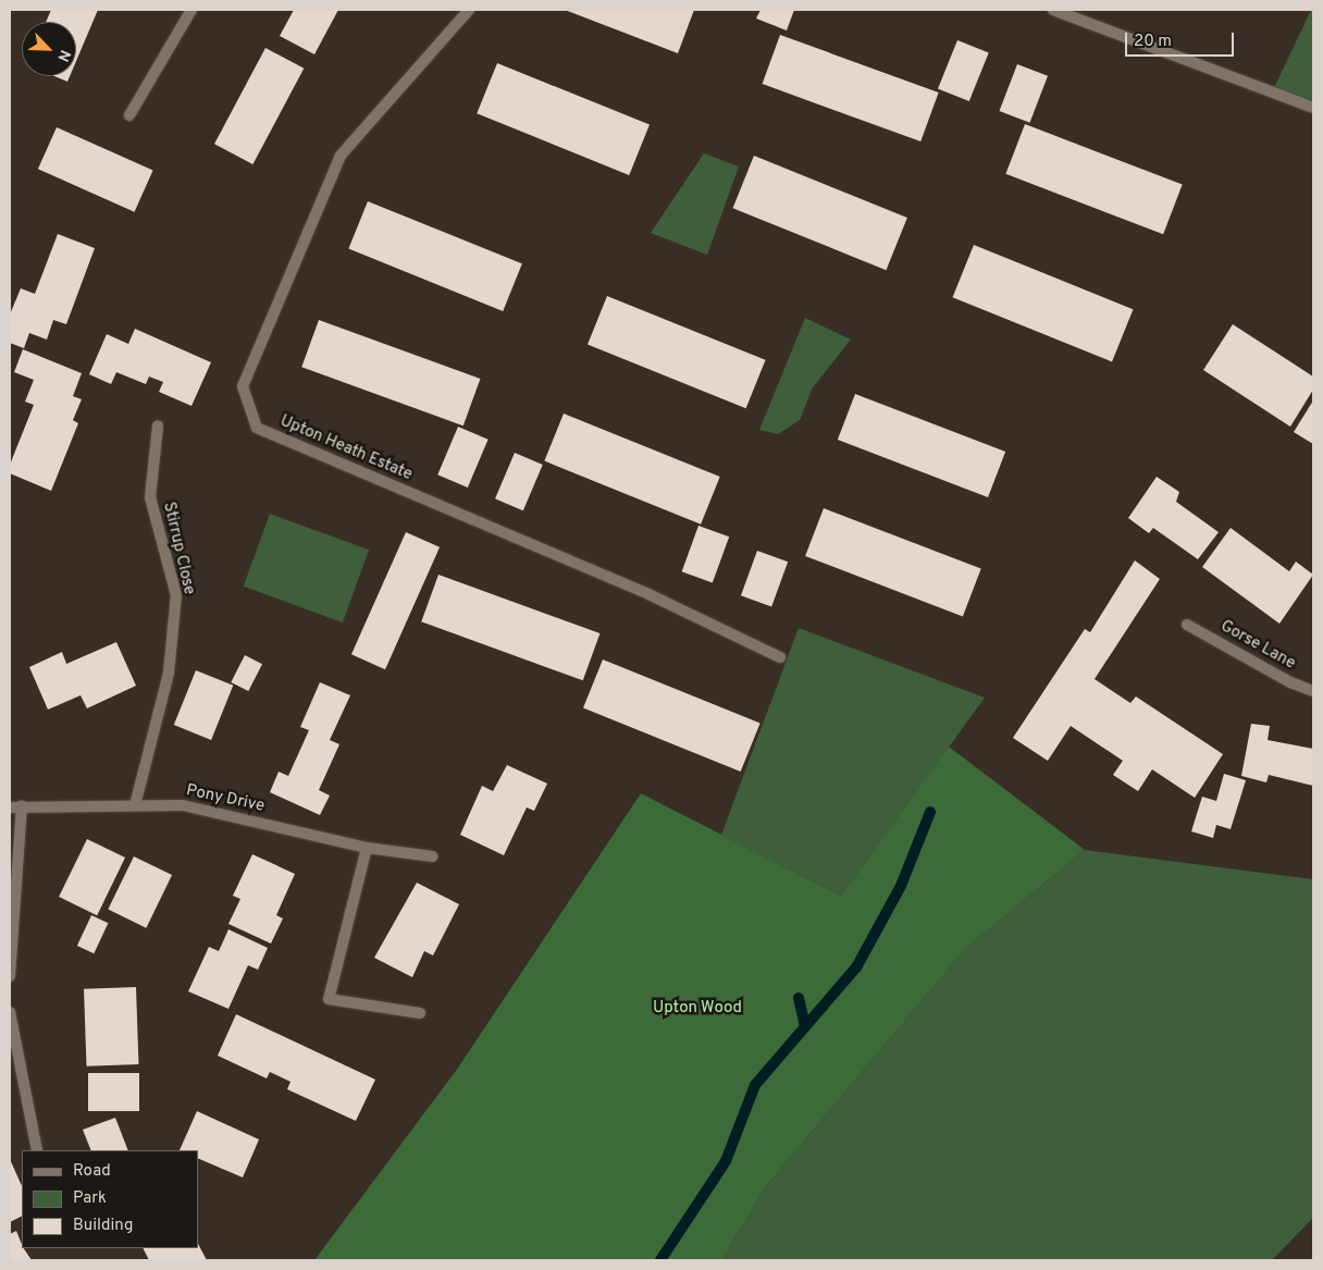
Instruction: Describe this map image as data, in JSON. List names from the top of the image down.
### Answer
{
  "streets": {
    "street": [
      "Upton Heath Estate",
      "Stirrup Close",
      "Gorse Lane",
      "Pony Drive"
    ]
  },
  "crossings": [
    ["Stirrup Close", "Pony Drive"]
  ],
  "parks": ["Upton Wood"],
  "legend": ["Road", "Park", "Building"],
  "scale_bar": "20 m",
  "north": "bottom right"
}
